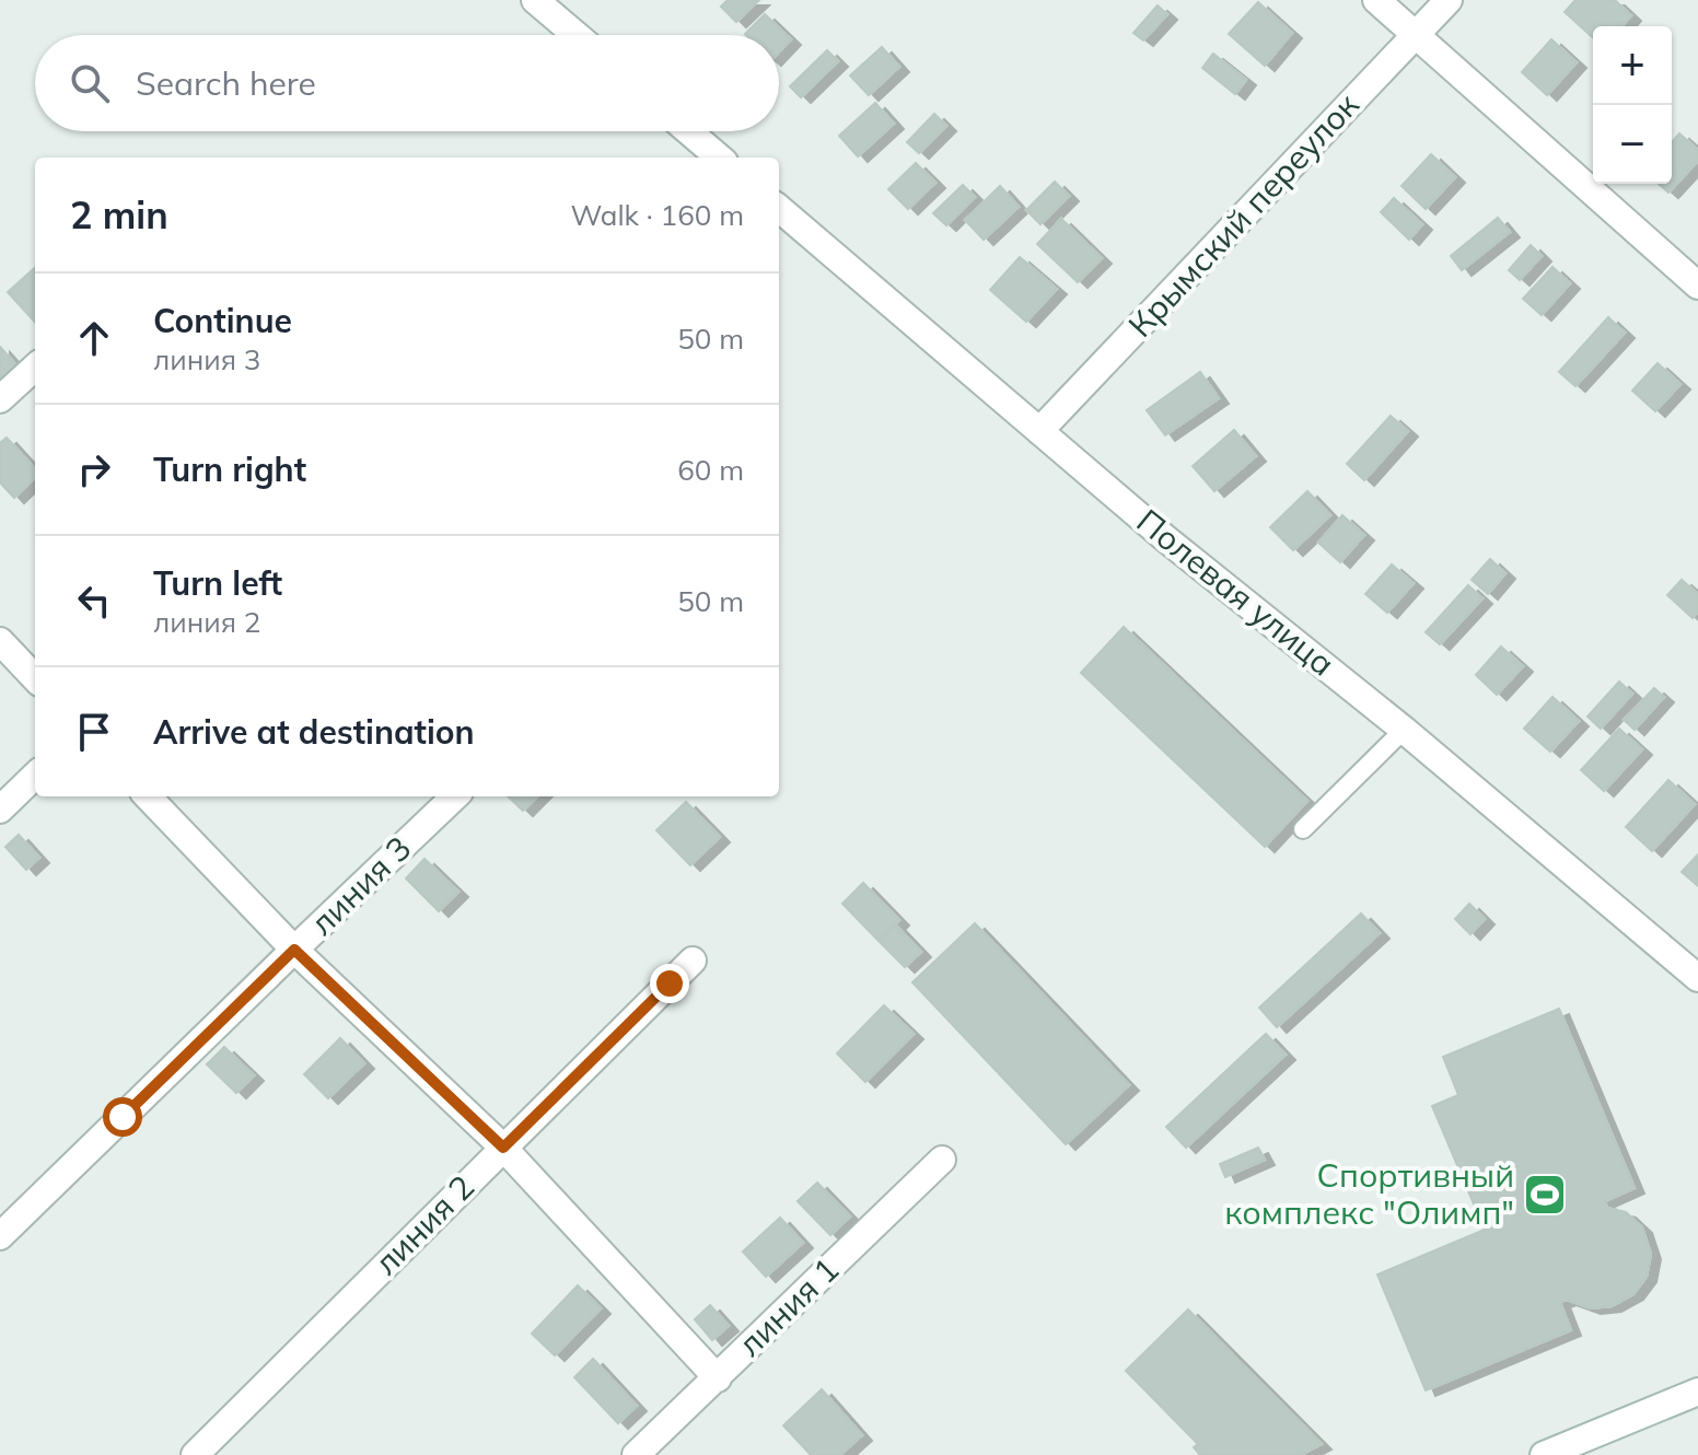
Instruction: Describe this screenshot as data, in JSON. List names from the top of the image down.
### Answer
{
  "streets": {
    "street": [
      "Крымский переулок",
      "Полевая улица",
      "линия 3",
      "линия 2",
      "линия 1"
    ]
  },
  "crossings": [
    ["Крымский переулок", "Полевая улица"]
  ],
  "places": {
    "sports": ["Спортивный комплекс \"Олимп\""]
  },
  "page": {
    "map_buttons": ["+", "−"],
    "search": "Search here",
    "heading": ["2 min", "Walk · 160 m"],
    "list": [
      ["Continue", "линия 3", "50 m"],
      ["Turn right", "60 m"],
      ["Turn left", "линия 2", "50 m"],
      "Arrive at destination"
    ]
  }
}
